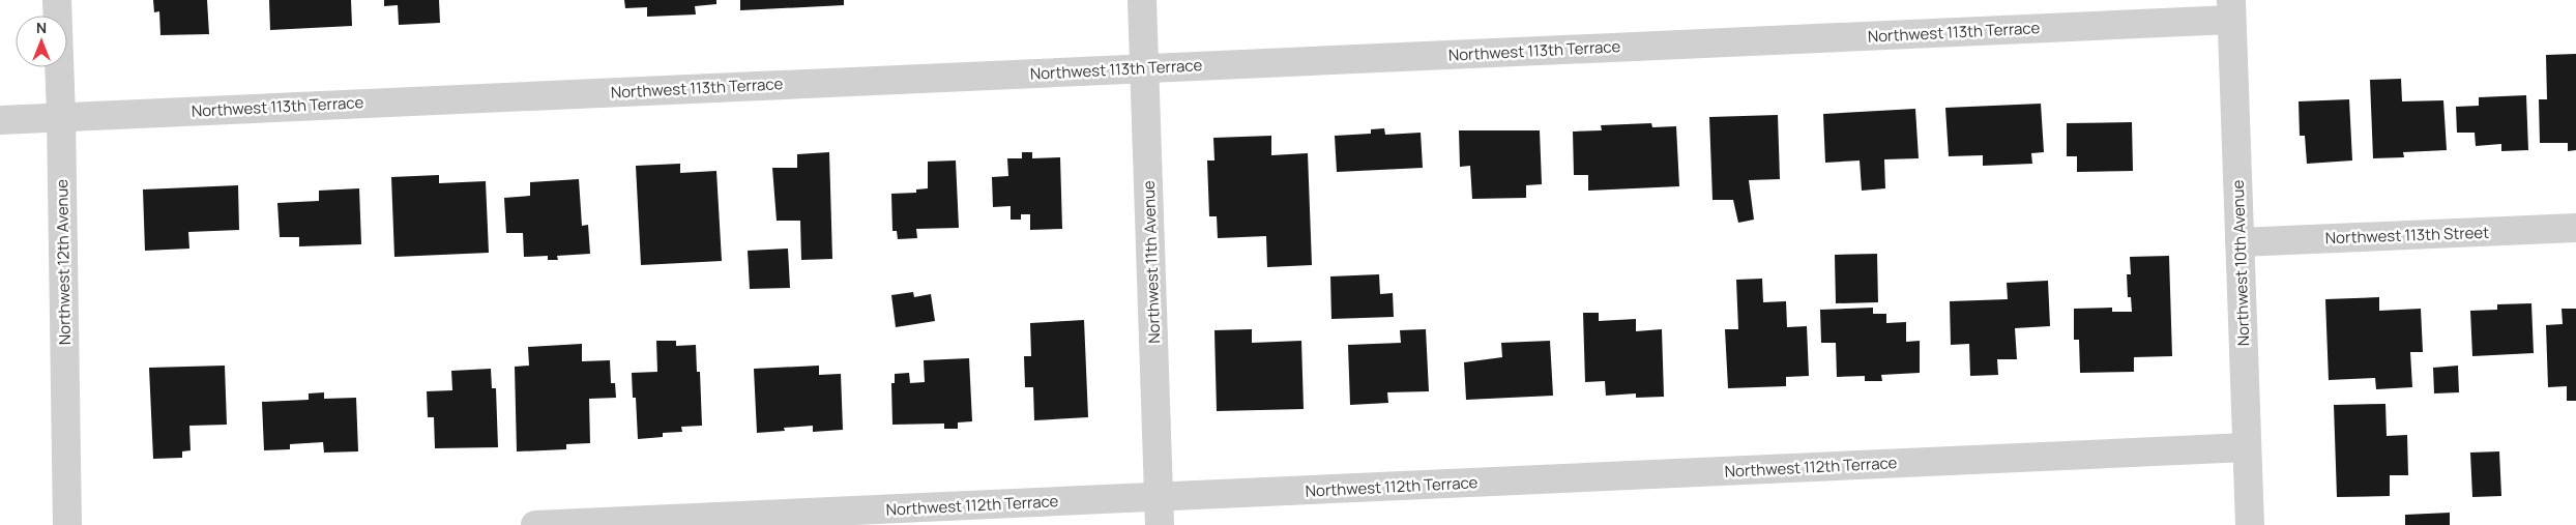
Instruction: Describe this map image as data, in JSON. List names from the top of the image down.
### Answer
{
  "streets": {
    "street": [
      "Northwest 113th Terrace",
      "Northwest 113th Street",
      "Northwest 12th Avenue",
      "Northwest 11th Avenue",
      "Northwest 10th Avenue",
      "Northwest 112th Terrace"
    ]
  },
  "crossings": [
    ["Northwest 113th Terrace", "Northwest 12th Avenue"],
    ["Northwest 113th Terrace", "Northwest 11th Avenue"],
    ["Northwest 113th Terrace", "Northwest 10th Avenue"],
    ["Northwest 113th Street", "Northwest 10th Avenue"],
    ["Northwest 11th Avenue", "Northwest 112th Terrace"],
    ["Northwest 10th Avenue", "Northwest 112th Terrace"]
  ],
  "north": "top"
}
